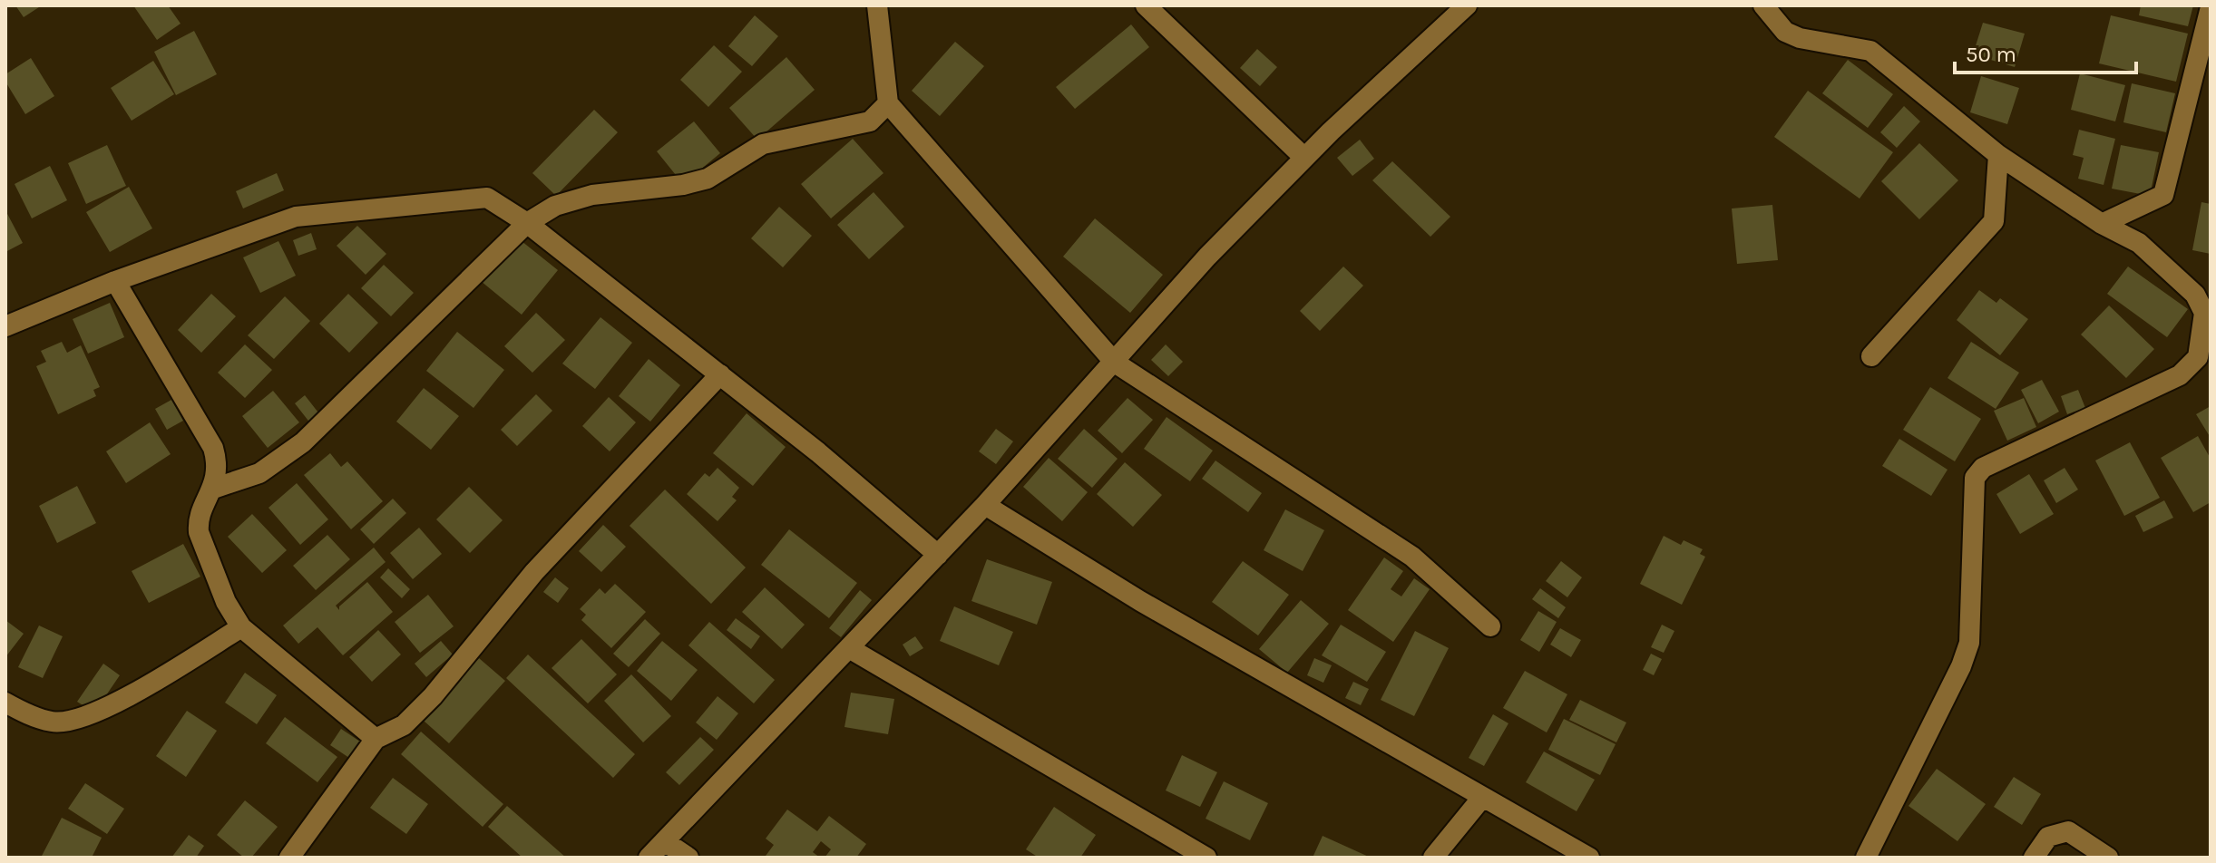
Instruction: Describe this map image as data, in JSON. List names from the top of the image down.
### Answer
{
  "scale_bar": "50 m"
}
